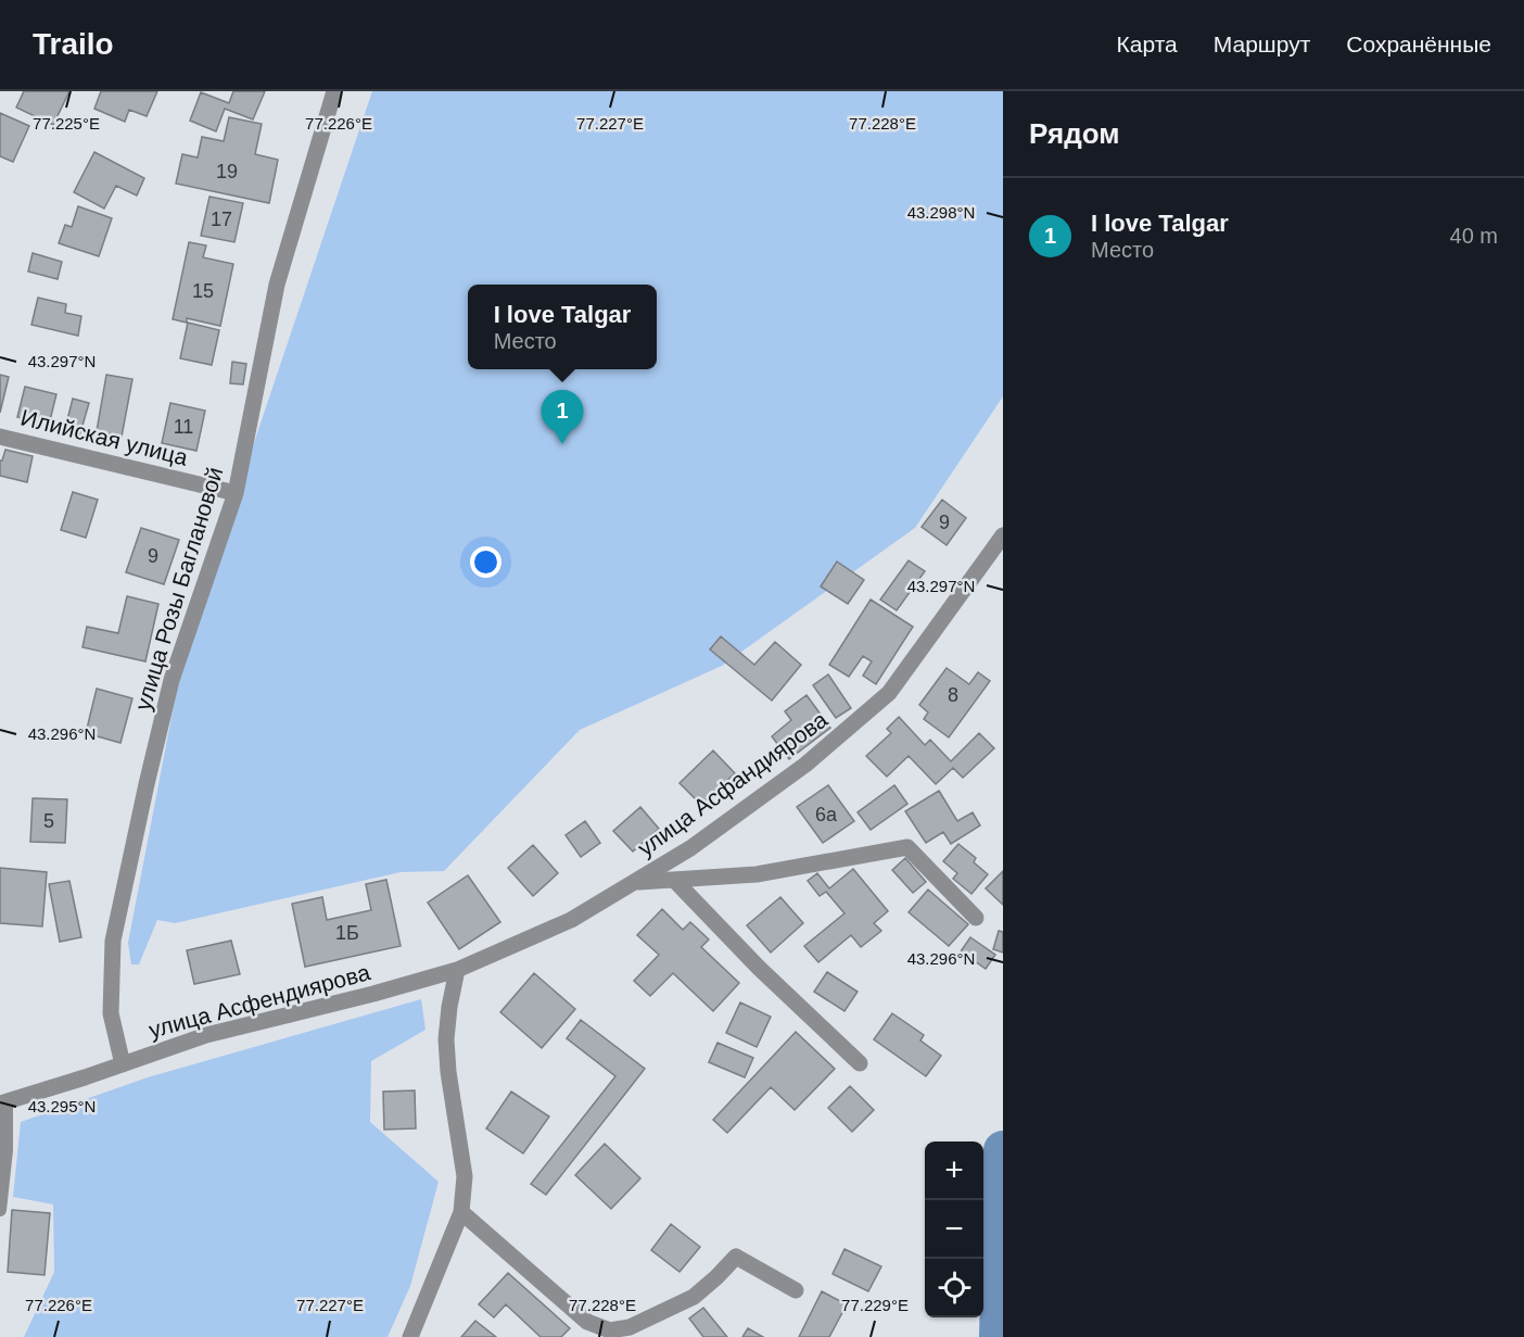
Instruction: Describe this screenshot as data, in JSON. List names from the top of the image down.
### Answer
{
  "streets": {
    "street": [
      "Илийская улица",
      "улица Розы Баглановой",
      "улица Асфандиярова",
      "улица Асфендиярова"
    ]
  },
  "crossings": [
    ["Илийская улица", "улица Розы Баглановой"],
    ["улица Розы Баглановой", "улица Асфендиярова"],
    ["улица Асфандиярова", "улица Асфендиярова"]
  ],
  "house_numbers": [
    "19",
    "17",
    "15",
    "11",
    "9",
    "9",
    "8",
    "6а",
    "5",
    "1Б"
  ],
  "page": {
    "header": "Trailo",
    "nav": ["Карта", "Маршрут", "Сохранённые"],
    "heading": "Рядом",
    "list": [
      {
        "mark": "1",
        "name": "I love Talgar",
        "note": "Место",
        "value": "40 m"
      }
    ],
    "popup": ["I love Talgar", "Место"],
    "pins": "1",
    "map_buttons": ["+", "−"]
  },
  "coordinates": [
    "77.225°E",
    "77.226°E",
    "77.227°E",
    "77.228°E",
    "43.298°N",
    "43.297°N",
    "43.296°N",
    "43.295°N",
    "77.229°E"
  ]
}
